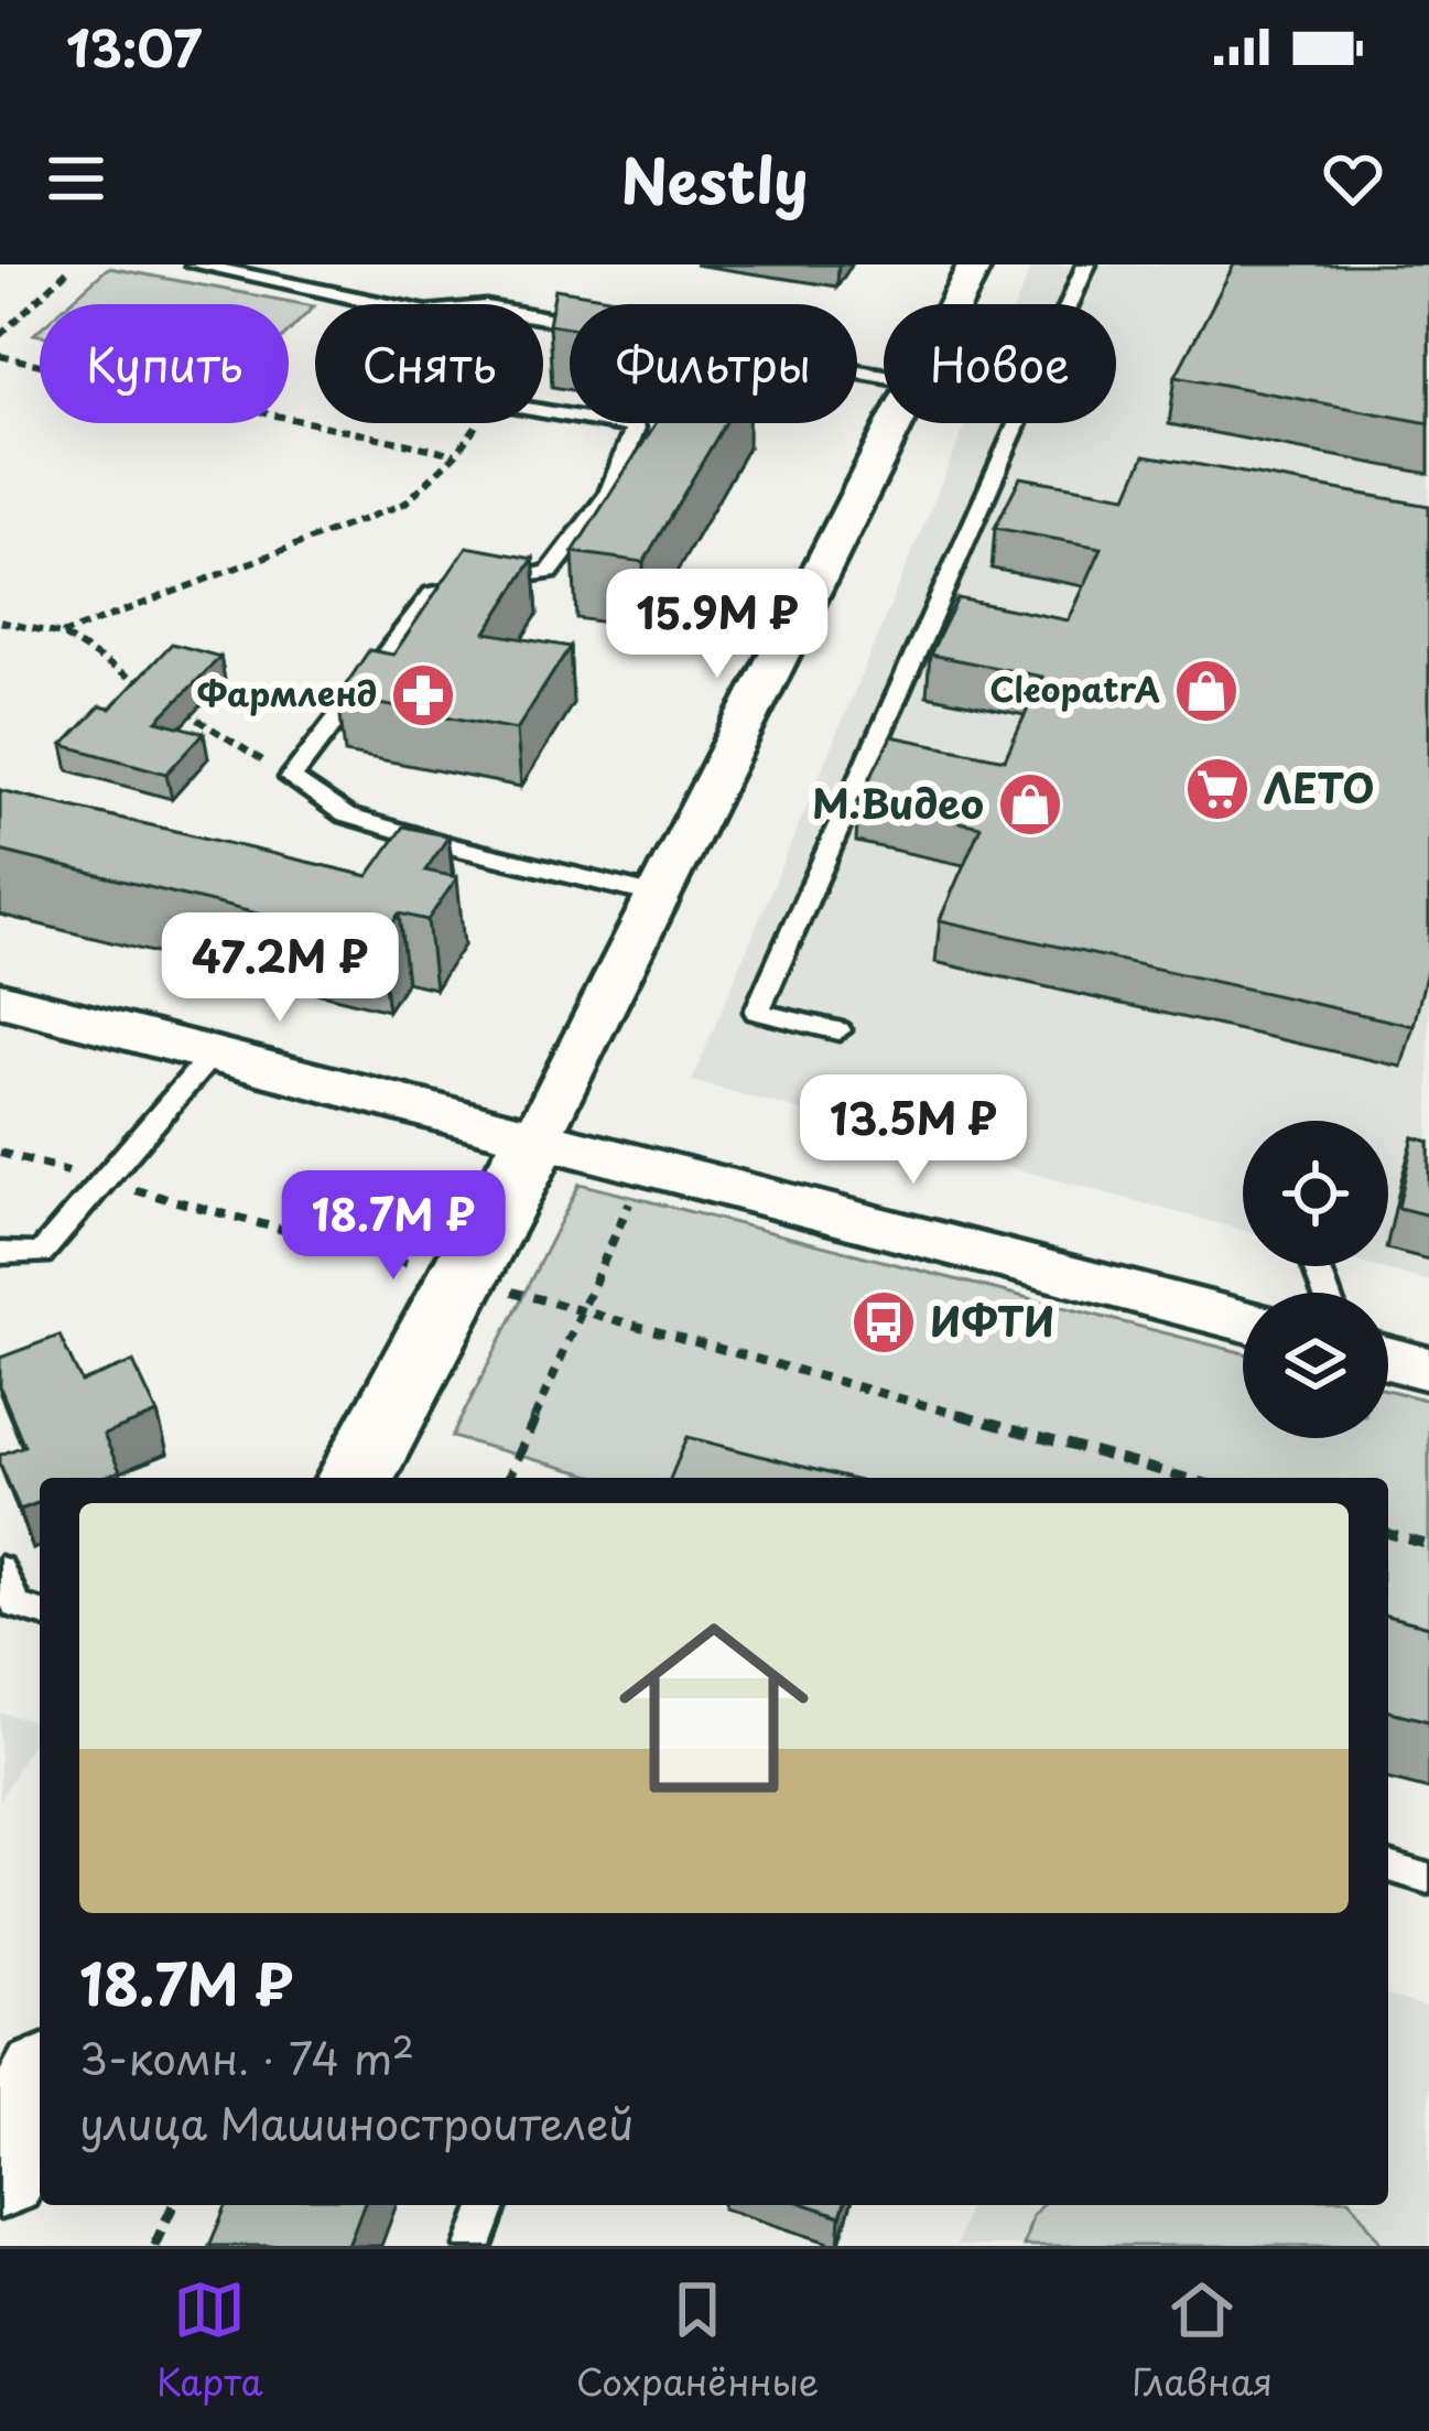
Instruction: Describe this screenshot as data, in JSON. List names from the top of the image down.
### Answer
{
  "places": {
    "shop": ["CleopatrA", "М.Видео"],
    "pharmacy": ["Фармленд"],
    "supermarket": ["ЛЕТО"],
    "bus stop": ["ИФТИ"]
  },
  "page": {
    "status": "13:07",
    "header": "Nestly",
    "chip": [
      "Купить",
      "Снять",
      "Фильтры",
      "Новое"
    ],
    "price": [
      "15.9M ₽",
      "47.2M ₽",
      "13.5M ₽",
      "18.7M ₽"
    ],
    "list": [
      {
        "name": "18.7M ₽",
        "note": "3-комн. · 74 m² · улица Машиностроителей"
      }
    ],
    "tabs": ["Карта", "Сохранённые", "Главная"]
  }
}
